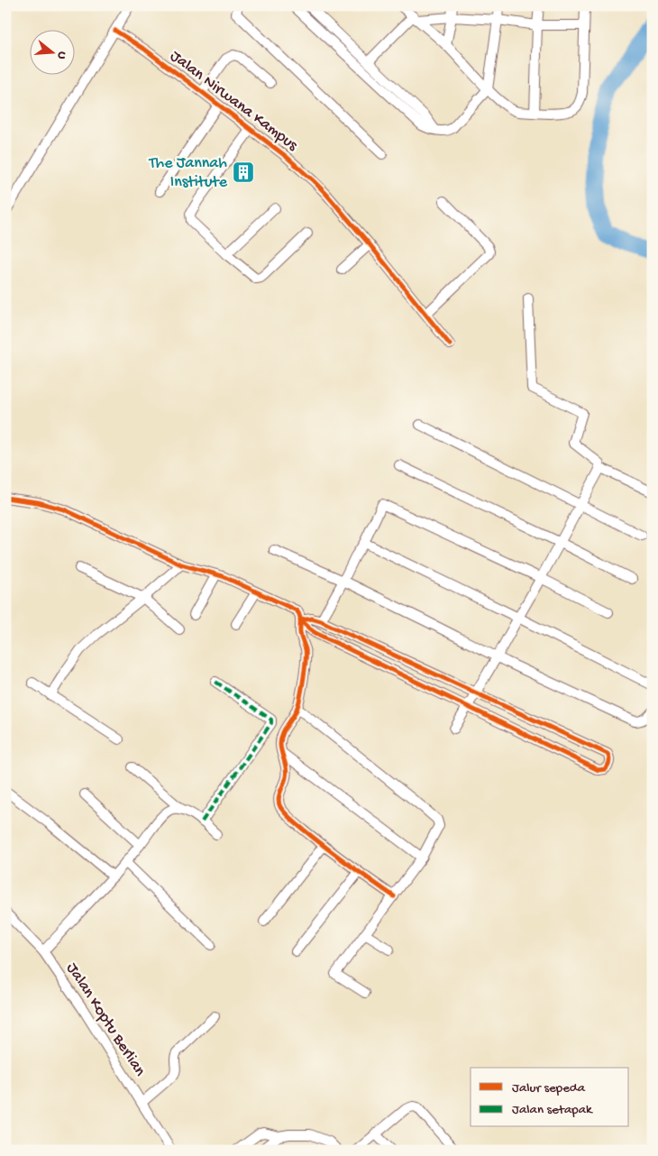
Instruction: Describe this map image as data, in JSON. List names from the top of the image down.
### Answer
{
  "streets": {
    "street": ["Jalan Nirwana Kampus", "Jalan Koptu Berlian"]
  },
  "places": {
    "building": ["The Jannah Institute"]
  },
  "legend": ["Jalur sepeda", "Jalan setapak"],
  "north": "right"
}
